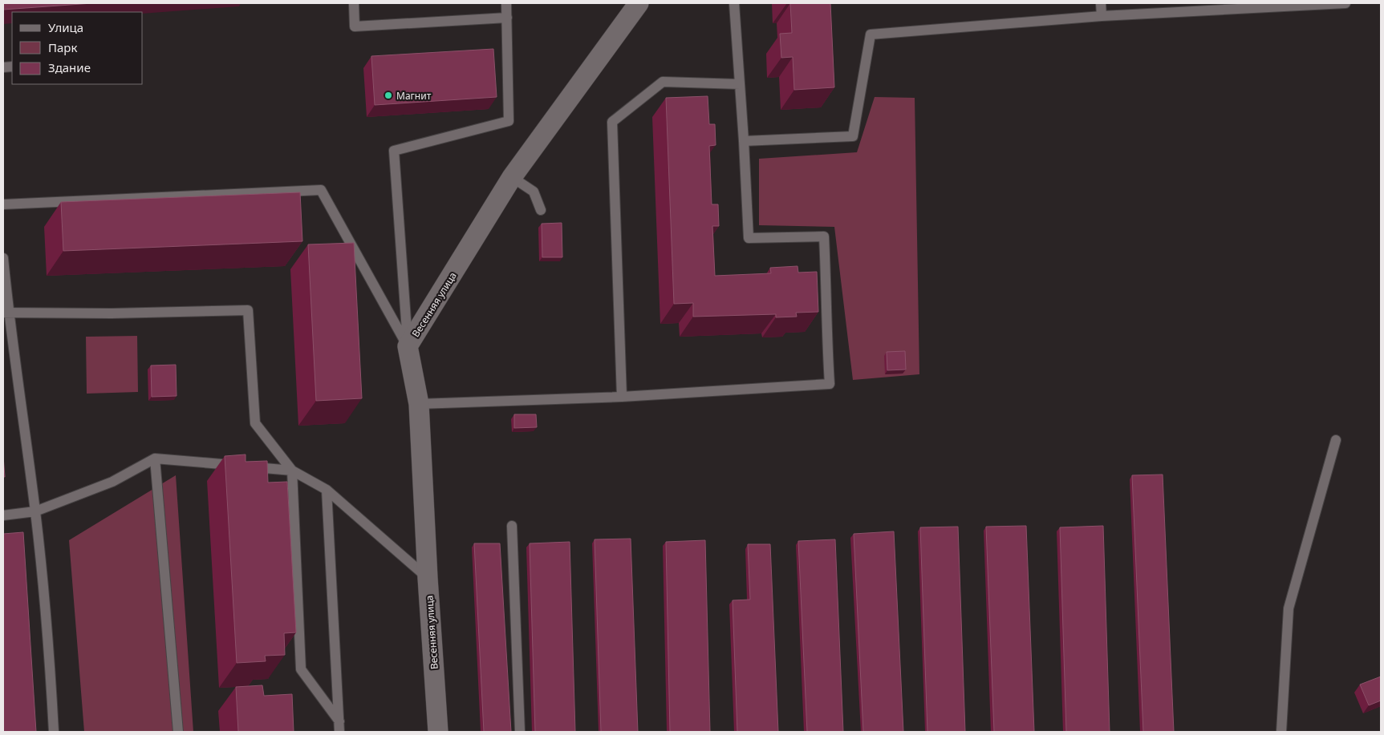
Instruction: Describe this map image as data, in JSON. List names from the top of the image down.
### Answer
{
  "streets": {
    "street": ["Весенняя улица"]
  },
  "places": ["Магнит"],
  "legend": ["Улица", "Парк", "Здание"]
}
